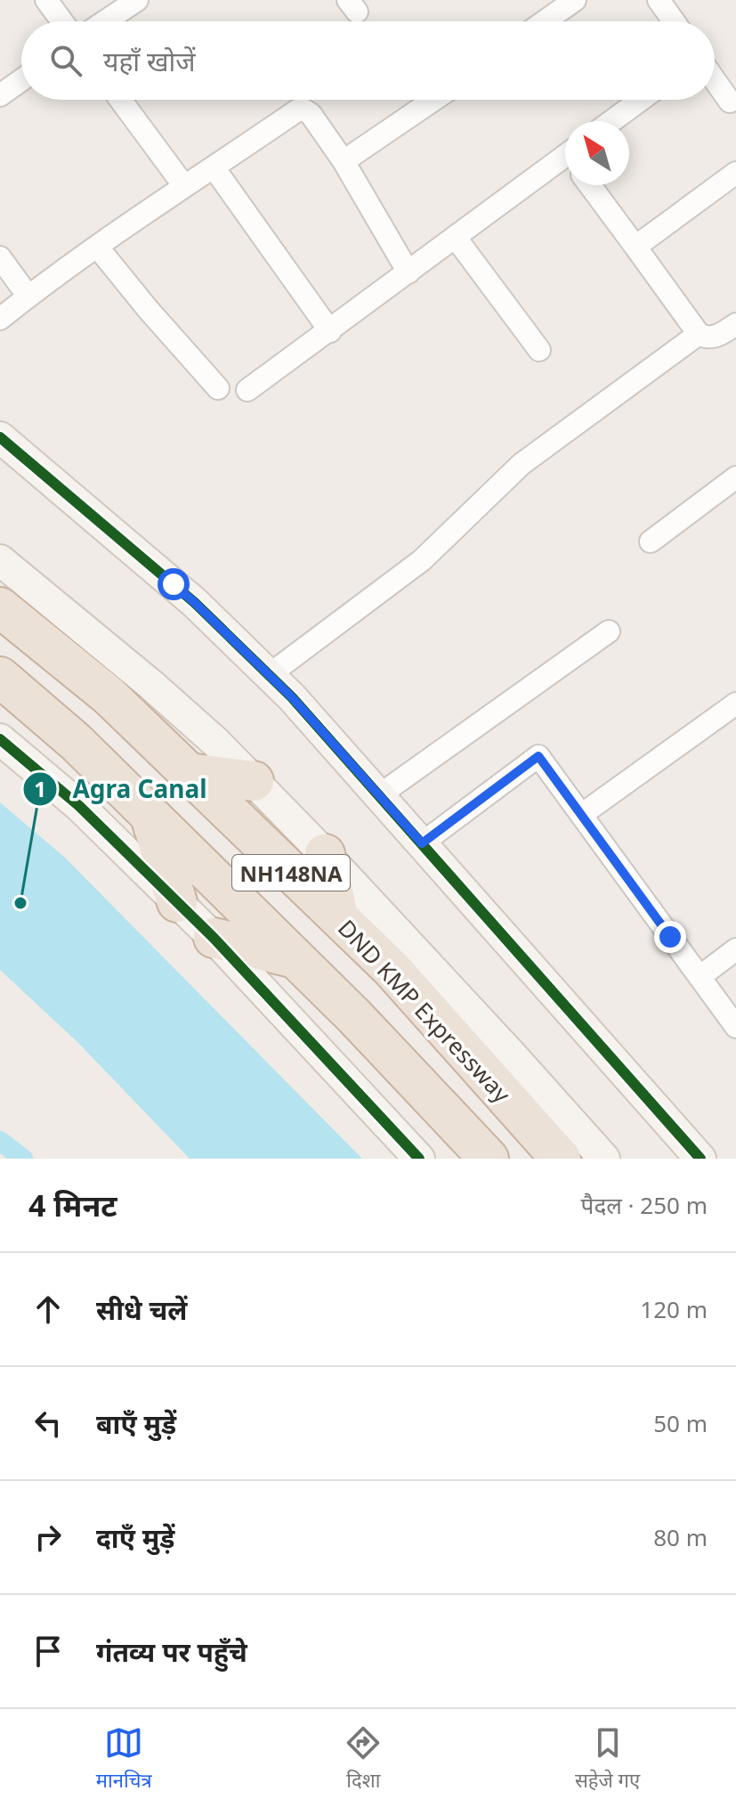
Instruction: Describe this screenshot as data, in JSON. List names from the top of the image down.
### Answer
{
  "streets": {
    "highway": ["NH148NA", "DND KMP Expressway"]
  },
  "places": ["Agra Canal"],
  "north": "top left",
  "page": {
    "search": "यहाँ खोजें",
    "heading": ["4 मिनट", "पैदल · 250 m"],
    "list": [
      ["सीधे चलें", "120 m"],
      ["बाएँ मुड़ें", "50 m"],
      ["दाएँ मुड़ें", "80 m"],
      "गंतव्य पर पहुँचे"
    ],
    "nav": ["मानचित्र", "दिशा", "सहेजे गए"]
  }
}
